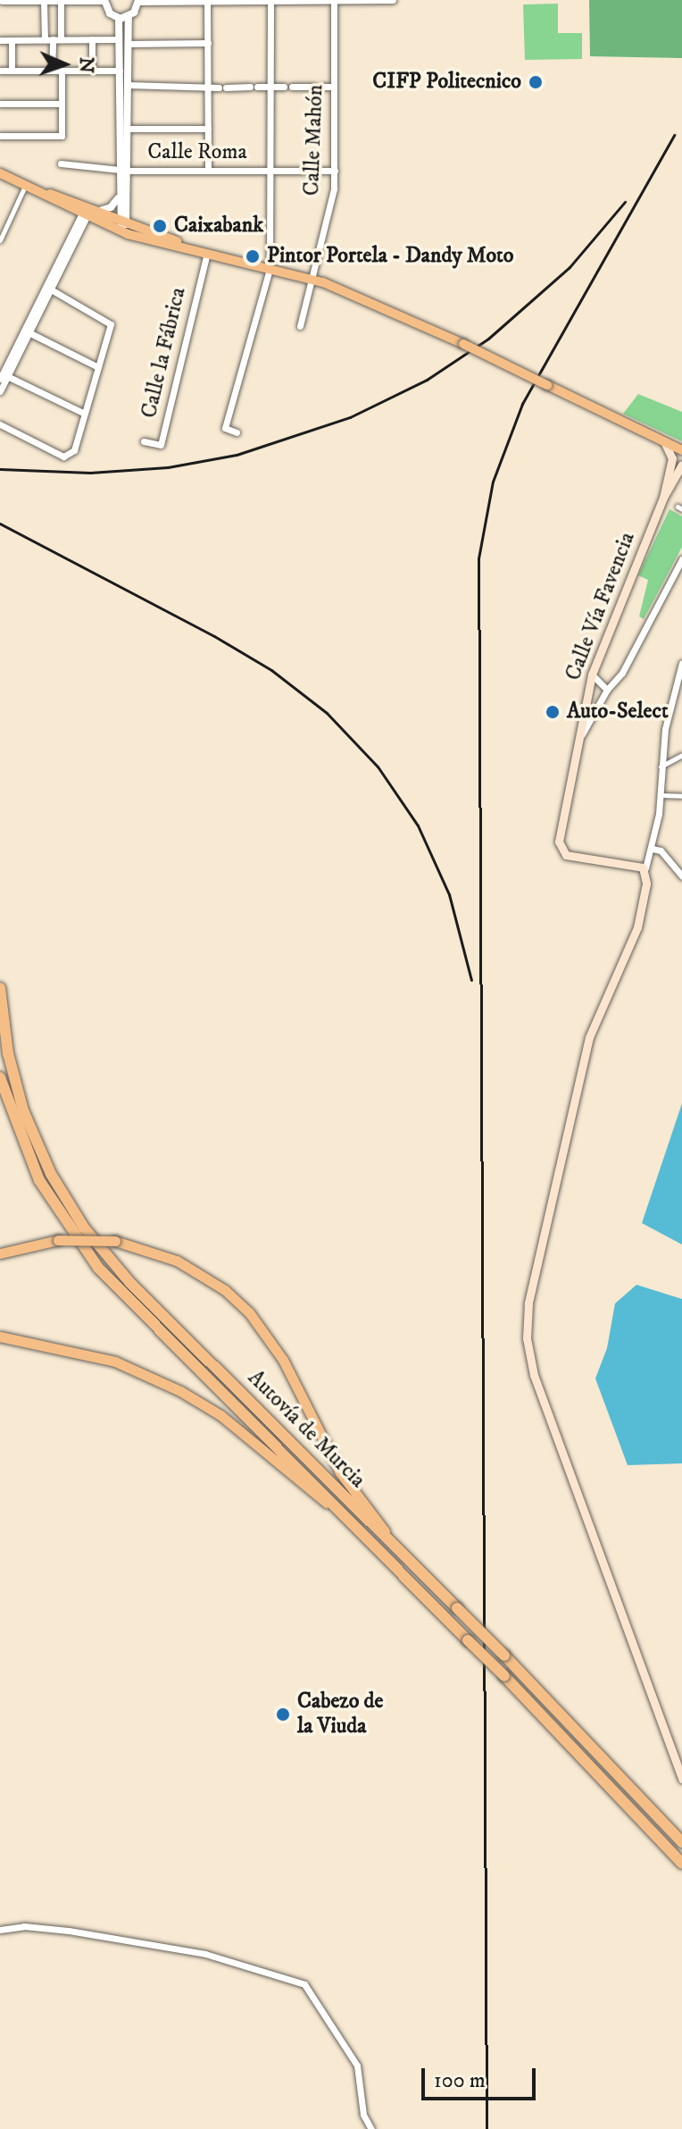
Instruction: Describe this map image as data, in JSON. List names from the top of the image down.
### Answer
{
  "streets": {
    "highway": ["Autovía de Murcia"],
    "main road": ["Calle Vía Favencia"],
    "street": ["Calle Mahón", "Calle Roma", "Calle la Fábrica"]
  },
  "crossings": [
    ["Calle Mahón", "Calle Roma"]
  ],
  "places": [
    "CIFP Politecnico",
    "Caixabank",
    "Pintor Portela - Dandy Moto",
    "Auto-Select",
    "Cabezo de la Viuda"
  ],
  "scale_bar": "100 m",
  "north": "right"
}
